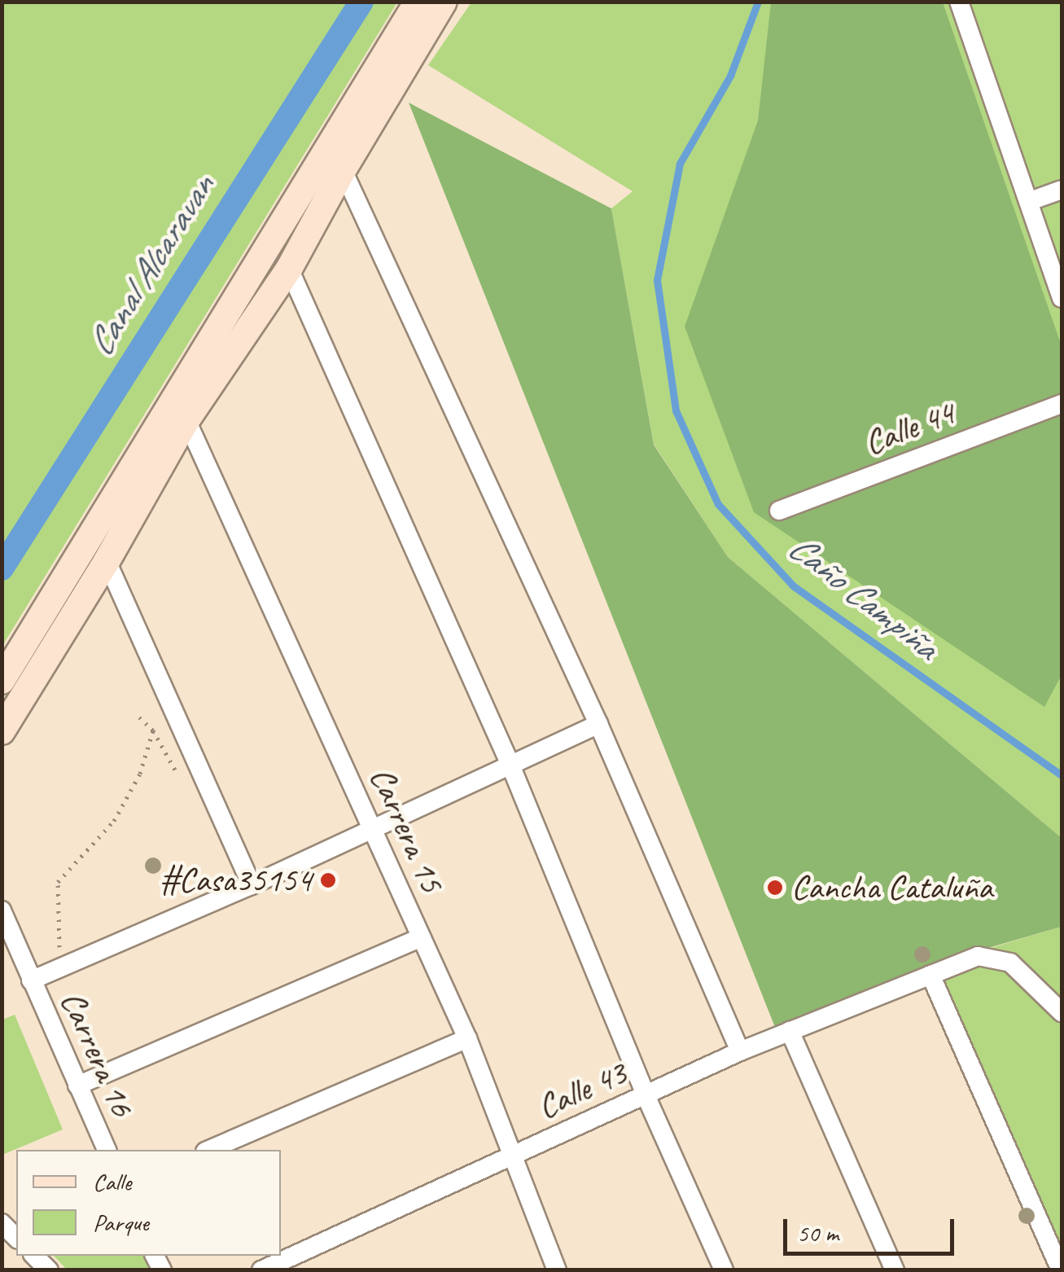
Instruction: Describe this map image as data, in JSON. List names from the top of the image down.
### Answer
{
  "streets": {
    "street": [
      "Calle 44",
      "Carrera 15",
      "Carrera 16",
      "Calle 43"
    ]
  },
  "crossings": [
    ["Carrera 15", "Calle 43"]
  ],
  "water": ["Canal Alcaravan", "Caño Campiña"],
  "places": ["#Casa35154", "Cancha Cataluña"],
  "legend": ["Calle", "Parque"],
  "scale_bar": "50 m"
}
